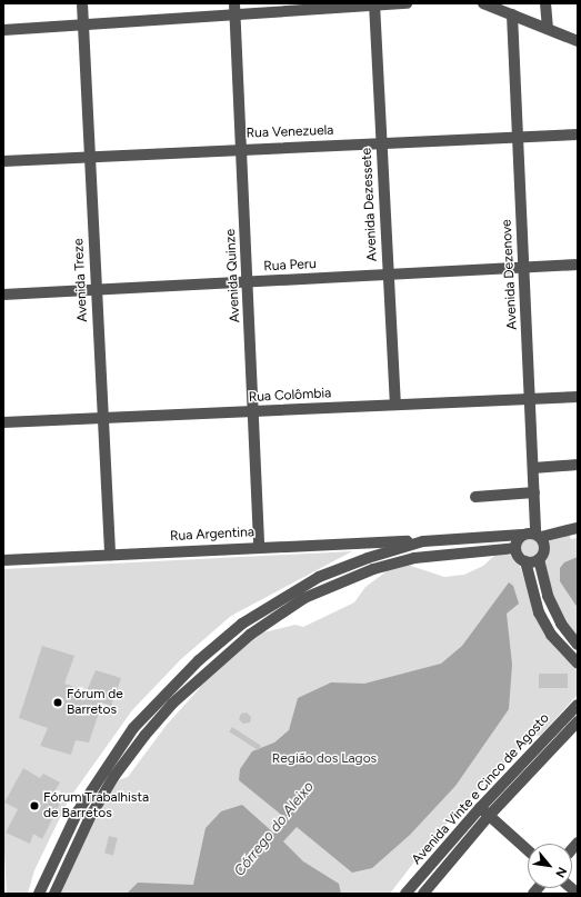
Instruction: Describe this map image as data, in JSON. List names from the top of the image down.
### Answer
{
  "streets": {
    "street": [
      "Rua Venezuela",
      "Avenida Dezessete",
      "Rua Peru",
      "Avenida Dezenove",
      "Avenida Quinze",
      "Avenida Treze",
      "Rua Colômbia",
      "Rua Argentina",
      "Avenida Vinte e Cinco de Agosto"
    ]
  },
  "crossings": [
    ["Rua Venezuela", "Avenida Dezessete"],
    ["Rua Venezuela", "Avenida Dezenove"],
    ["Rua Venezuela", "Avenida Quinze"],
    ["Rua Venezuela", "Avenida Treze"],
    ["Avenida Dezessete", "Rua Peru"],
    ["Avenida Dezessete", "Rua Colômbia"],
    ["Rua Peru", "Avenida Dezenove"],
    ["Rua Peru", "Avenida Quinze"],
    ["Rua Peru", "Avenida Treze"],
    ["Avenida Dezenove", "Rua Colômbia"],
    ["Avenida Quinze", "Rua Colômbia"],
    ["Avenida Quinze", "Rua Argentina"],
    ["Avenida Treze", "Rua Colômbia"],
    ["Avenida Treze", "Rua Argentina"]
  ],
  "water": ["Córrego do Aleixo"],
  "parks": ["Região dos Lagos"],
  "places": ["Fórum de Barretos", "Fórum Trabalhista de Barretos"],
  "north": "bottom right"
}
